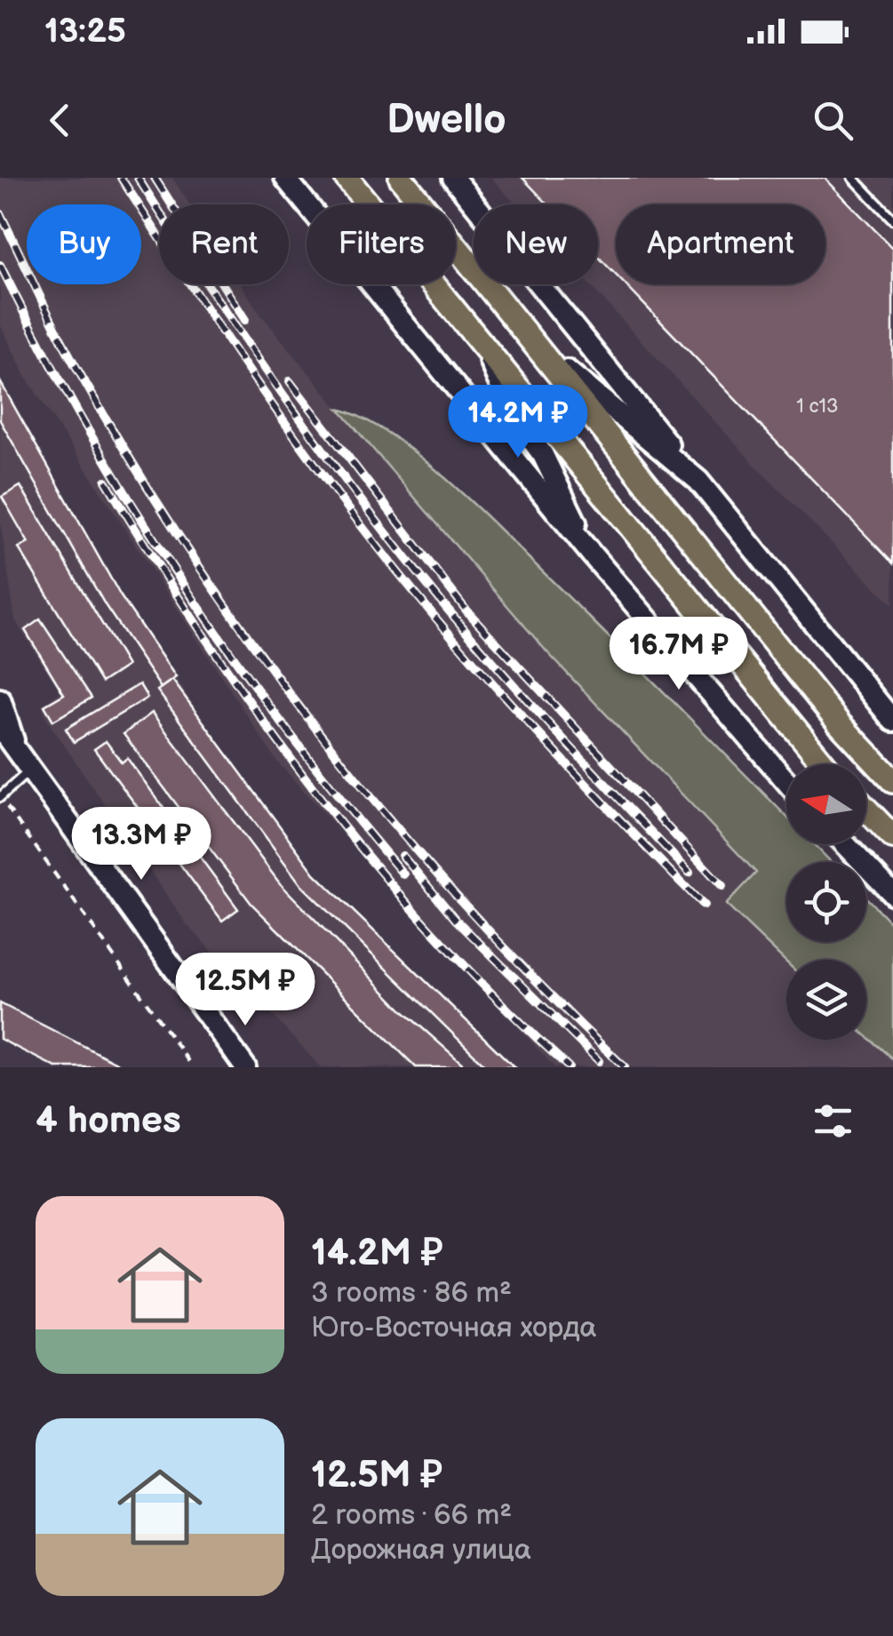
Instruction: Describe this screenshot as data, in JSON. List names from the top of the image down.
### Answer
{
  "house_numbers": ["1 с13"],
  "north": "left",
  "page": {
    "status": "13:25",
    "header": "Dwello",
    "chip": [
      "Buy",
      "Rent",
      "Filters",
      "New",
      "Apartment"
    ],
    "price": [
      "14.2M ₽",
      "16.7M ₽",
      "13.3M ₽",
      "12.5M ₽"
    ],
    "heading": "4 homes",
    "list": [
      {
        "name": "14.2M ₽",
        "note": "3 rooms · 86 m² · Юго-Восточная хорда"
      },
      {
        "name": "12.5M ₽",
        "note": "2 rooms · 66 m² · Дорожная улица"
      }
    ]
  }
}
